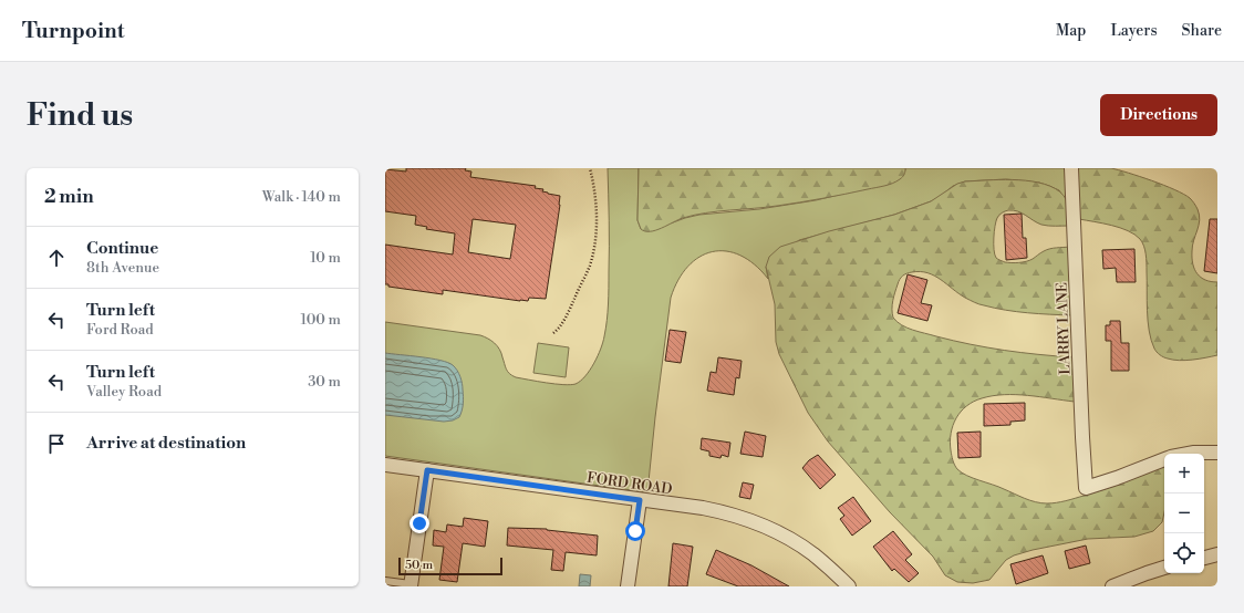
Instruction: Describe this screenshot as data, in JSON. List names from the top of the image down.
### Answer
{
  "streets": {
    "street": ["LARRY LANE", "FORD ROAD"]
  },
  "scale_bar": "50 m",
  "page": {
    "header": "Turnpoint",
    "nav": ["Map", "Layers", "Share"],
    "buttons": "Directions",
    "title": "Find us",
    "heading": ["2 min", "Walk · 140 m"],
    "list": [
      ["Continue", "8th Avenue", "10 m"],
      ["Turn left", "Ford Road", "100 m"],
      ["Turn left", "Valley Road", "30 m"],
      "Arrive at destination"
    ],
    "map_buttons": ["+", "−"],
    "scale": "50 m"
  }
}
